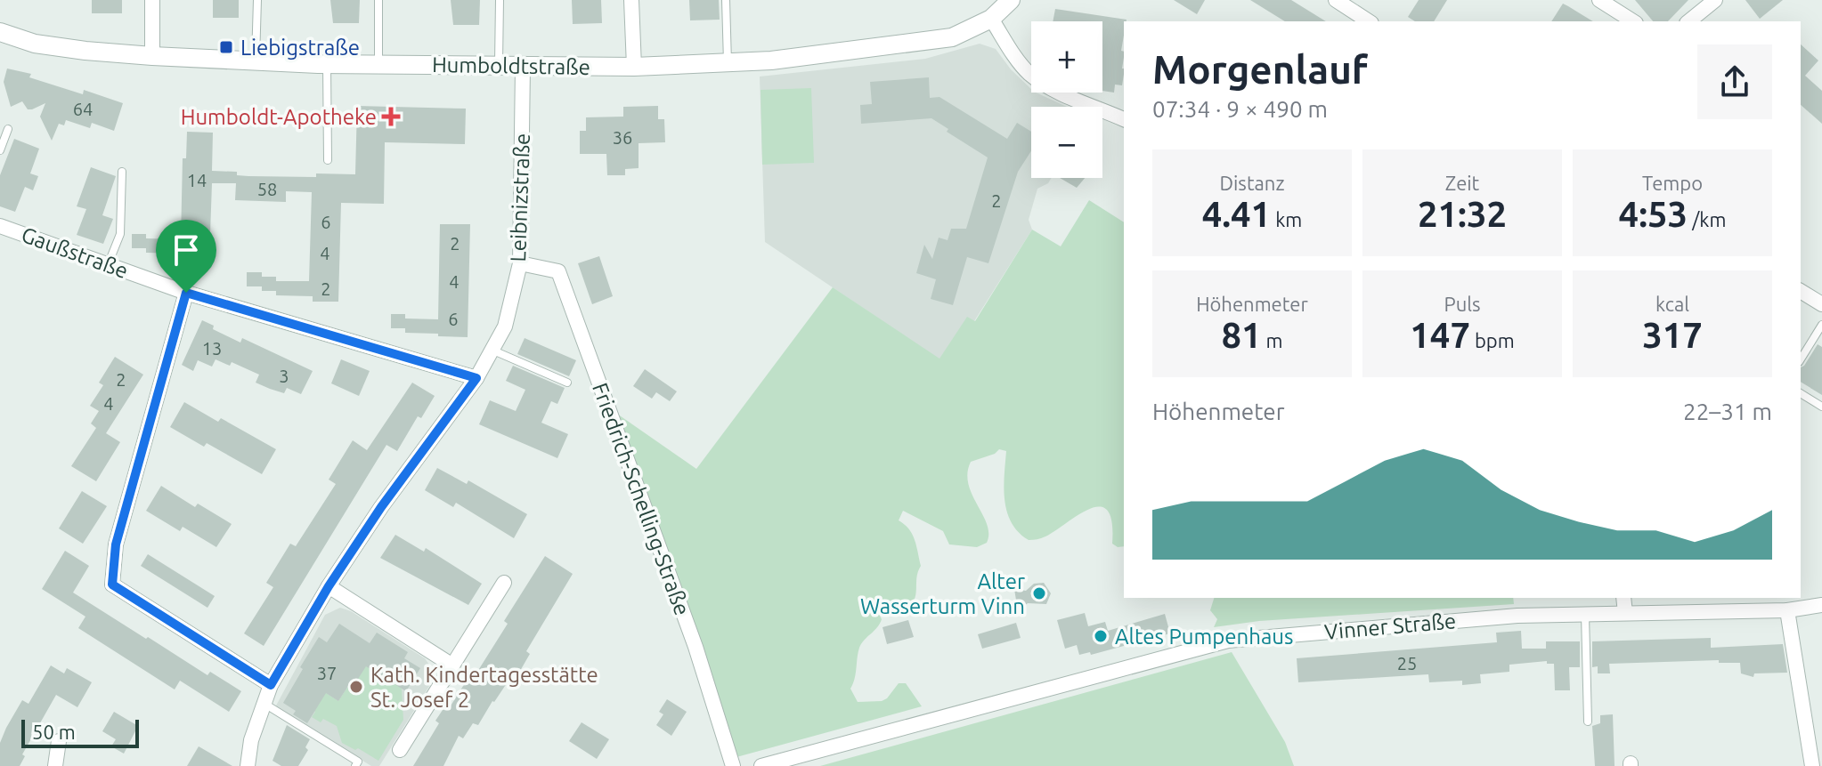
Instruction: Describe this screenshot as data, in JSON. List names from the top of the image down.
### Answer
{
  "streets": {
    "street": [
      "Humboldtstraße",
      "Leibnizstraße",
      "Gaußstraße",
      "Friedrich-Schelling-Straße",
      "Vinner Straße"
    ]
  },
  "crossings": [
    ["Humboldtstraße", "Leibnizstraße"],
    ["Leibnizstraße", "Gaußstraße"],
    ["Leibnizstraße", "Friedrich-Schelling-Straße"]
  ],
  "places": {
    "transit": ["Liebigstraße"],
    "health": ["Humboldt-Apotheke"],
    "other": ["Alter Wasserturm Vinn", "Altes Pumpenhaus", "Kath. Kindertagesstätte St. Josef 2"]
  },
  "house_numbers": [
    "64",
    "36",
    "14",
    "58",
    "2",
    "6",
    "2",
    "4",
    "4",
    "2",
    "6",
    "13",
    "3",
    "2",
    "4",
    "25",
    "37"
  ],
  "scale_bar": "50 m",
  "page": {
    "map_buttons": ["+", "−"],
    "heading": ["Morgenlauf", "07:34 · 9 × 490 m"],
    "stats": [
      ["Distanz", "4.41 km"],
      ["Zeit", "21:32"],
      ["Tempo", "4:53 /km"],
      ["Höhenmeter", "81 m"],
      ["Puls", "147 bpm"],
      ["kcal", "317"]
    ],
    "chart": ["Höhenmeter", "22–31 m"],
    "scale": "50 m"
  }
}
